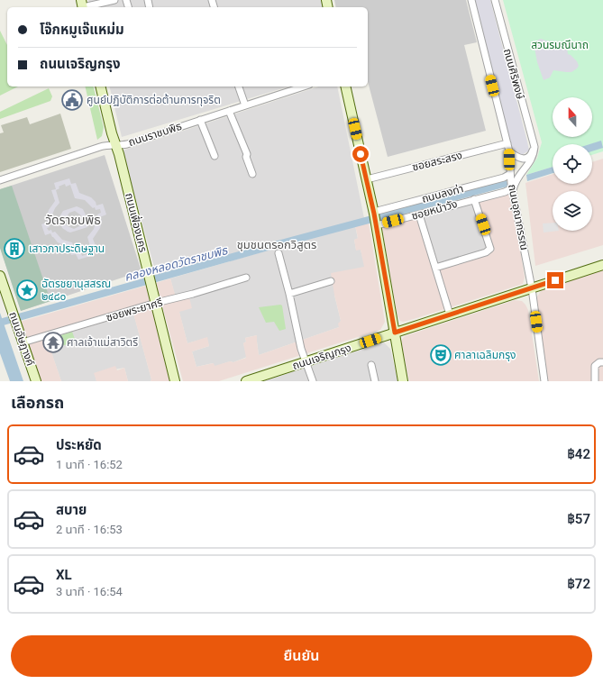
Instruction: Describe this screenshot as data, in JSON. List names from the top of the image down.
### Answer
{
  "streets": {
    "main road": ["ถนนเฟื่องนคร", "ถนนอัษฎางค์", "ถนนเจริญกรุง"],
    "street": [
      "ถนนศิริพงษ์",
      "ถนนราชบพิธ",
      "ซอยสระสรง",
      "ถนนลงท่า",
      "ซอยหน้าวัง",
      "ถนนอุณากรรณ",
      "ซอยพระยาศรี"
    ]
  },
  "crossings": [
    ["ถนนราชบพิธ", "ถนนเฟื่องนคร"],
    ["ซอยสระสรง", "ถนนอุณากรรณ"],
    ["ถนนลงท่า", "ซอยหน้าวัง"],
    ["ถนนลงท่า", "ถนนอุณากรรณ"],
    ["ซอยหน้าวัง", "ถนนอุณากรรณ"],
    ["ถนนอุณากรรณ", "ถนนเจริญกรุง"],
    ["ถนนเฟื่องนคร", "ซอยพระยาศรี"],
    ["ซอยพระยาศรี", "ถนนอัษฎางค์"]
  ],
  "districts": ["วัดราชบพิธ", "ชุมชนตรอกวิสูตร"],
  "water": ["คลองหลอดวัดราชบพิธ"],
  "parks": ["สวนรมณีนาถ"],
  "places": {
    "public building": ["ศูนย์ปฏิบัติการต่อต้านการทุจริต"],
    "building": ["เสาวภาประดิษฐาน"],
    "place": ["ฉัตรชยานุสสรณ ๒๔๘๐"],
    "temple": ["ศาลเจ้าแม่สาวิตรี"],
    "theatre": ["ศาลาเฉลิมกรุง"]
  },
  "north": "top",
  "page": {
    "banner": ["โจ๊กหมูเจ๊แหม่ม", "ถนนเจริญกรุง"],
    "heading": "เลือกรถ",
    "list": [
      {
        "name": "ประหยัด",
        "note": "1 นาที · 16:52",
        "value": "฿42"
      },
      {
        "name": "สบาย",
        "note": "2 นาที · 16:53",
        "value": "฿57"
      },
      {
        "name": "XL",
        "note": "3 นาที · 16:54",
        "value": "฿72"
      }
    ],
    "buttons": "ยืนยัน"
  }
}
